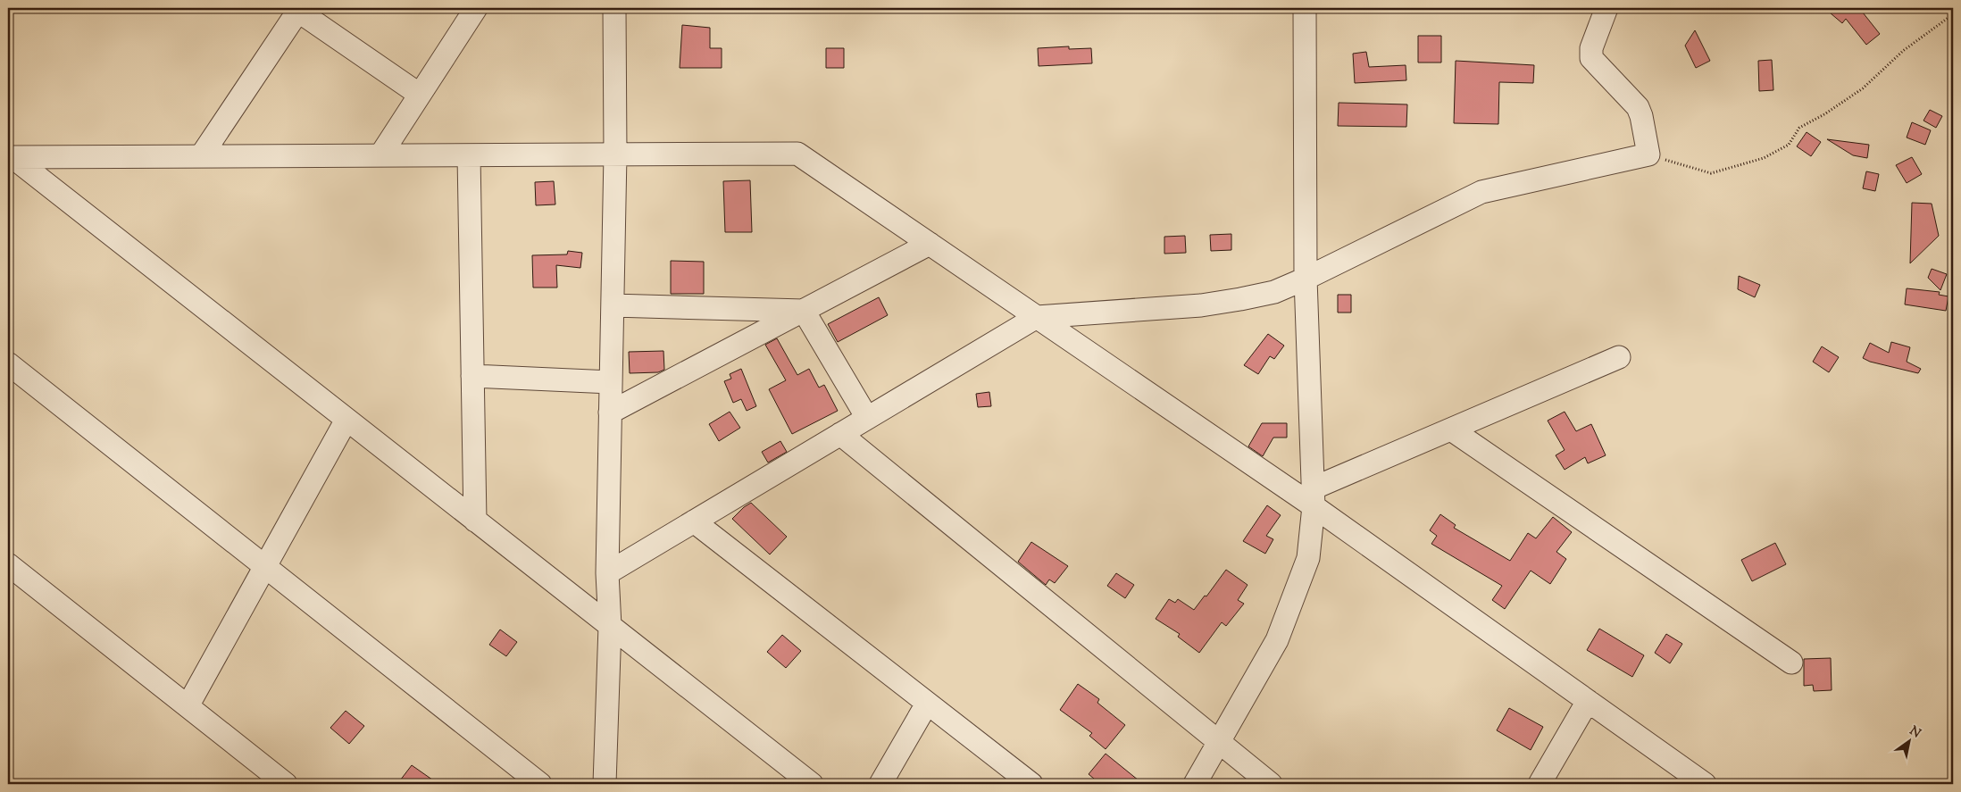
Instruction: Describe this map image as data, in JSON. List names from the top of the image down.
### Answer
{
  "north": "top right"
}
